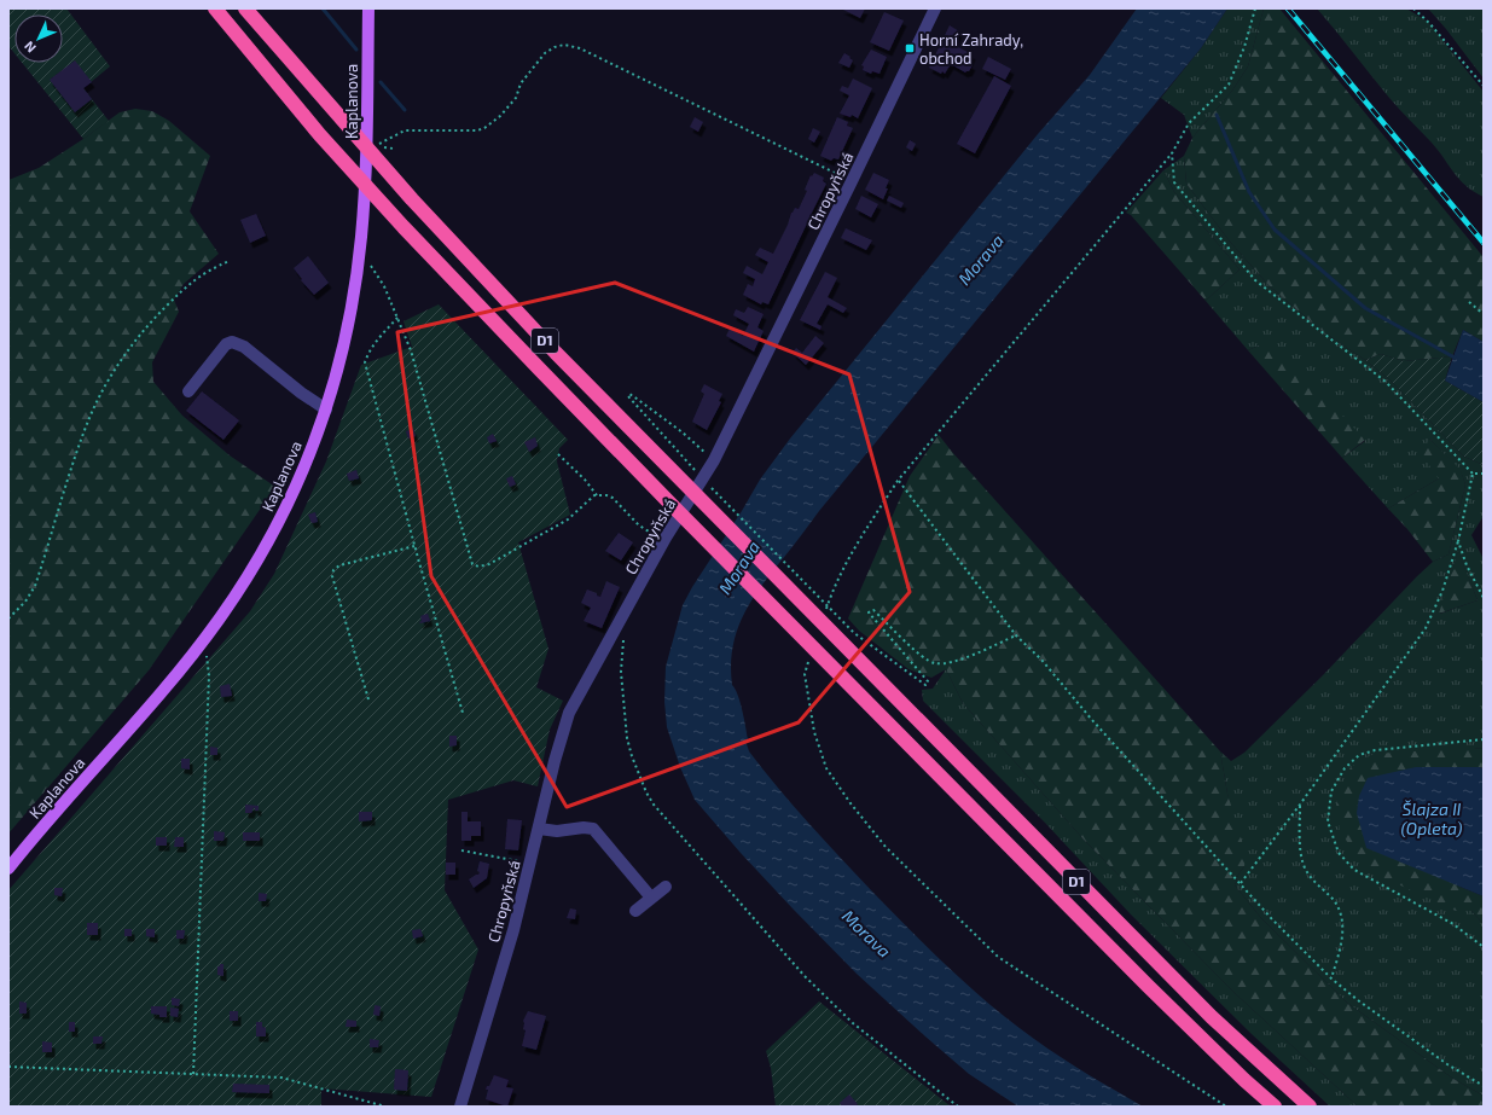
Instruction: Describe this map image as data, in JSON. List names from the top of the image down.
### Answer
{
  "streets": {
    "highway": ["D1"],
    "main road": ["Kaplanova"],
    "street": ["Chropyňská"]
  },
  "water": ["Morava", "Šlajza II (Opleta)"],
  "places": {
    "transit": ["Horní Zahrady, obchod"]
  },
  "north": "bottom left"
}
